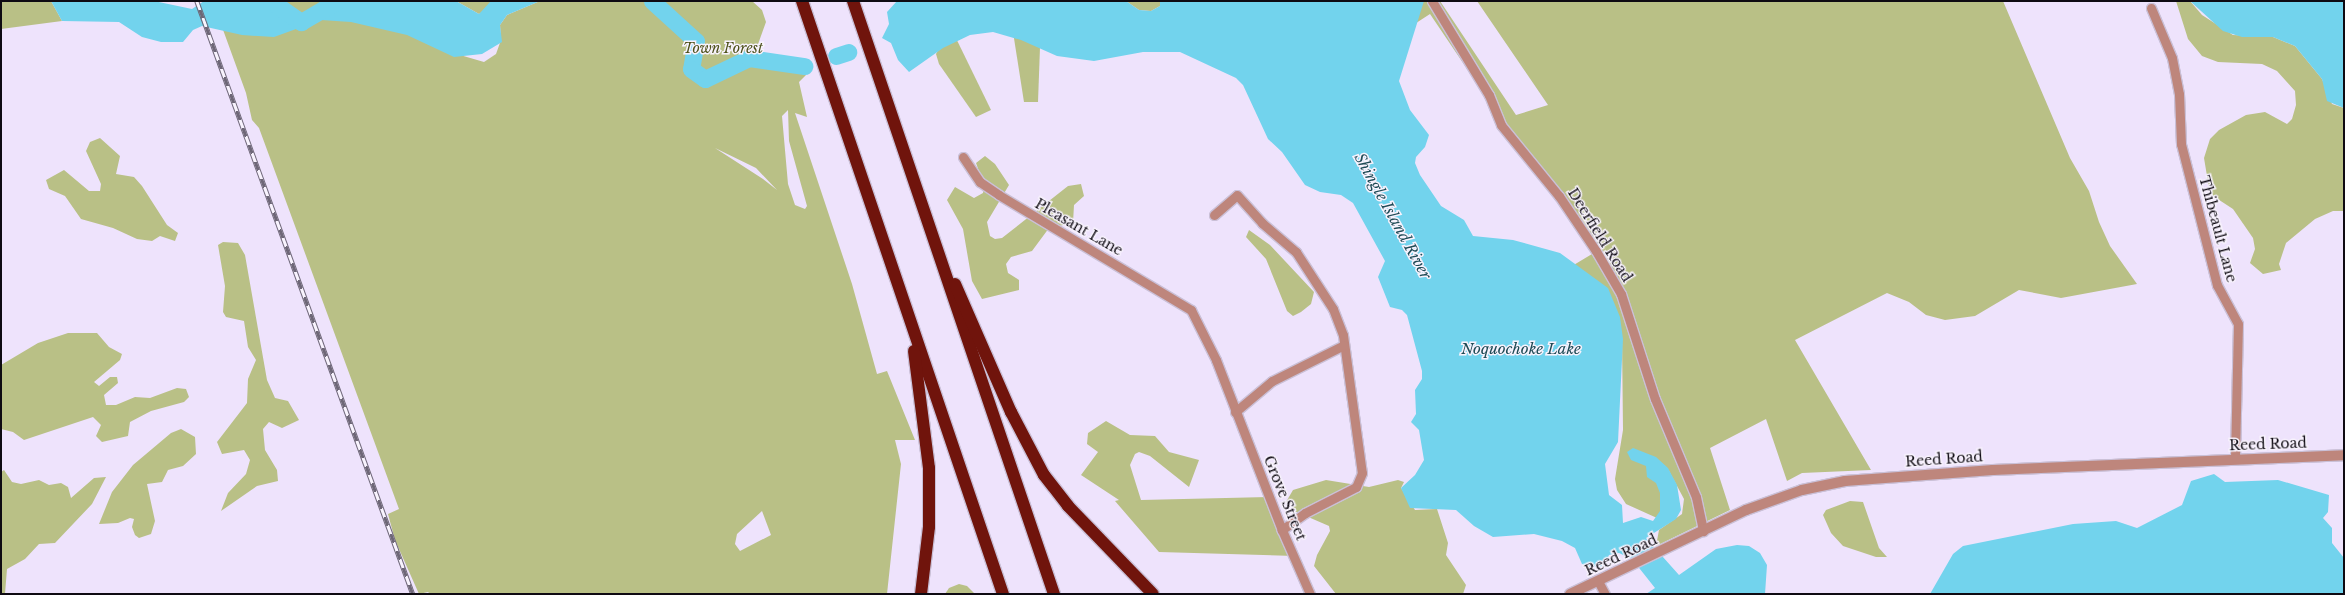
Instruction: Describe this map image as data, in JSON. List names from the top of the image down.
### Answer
{
  "streets": {
    "street": [
      "Pleasant Lane",
      "Thibeault Lane",
      "Deerfield Road",
      "Reed Road",
      "Grove Street"
    ]
  },
  "crossings": [
    ["Pleasant Lane", "Grove Street"],
    ["Thibeault Lane", "Reed Road"],
    ["Deerfield Road", "Reed Road"]
  ],
  "water": ["Shingle Island River", "Noquochoke Lake"],
  "parks": ["Town Forest"]
}
